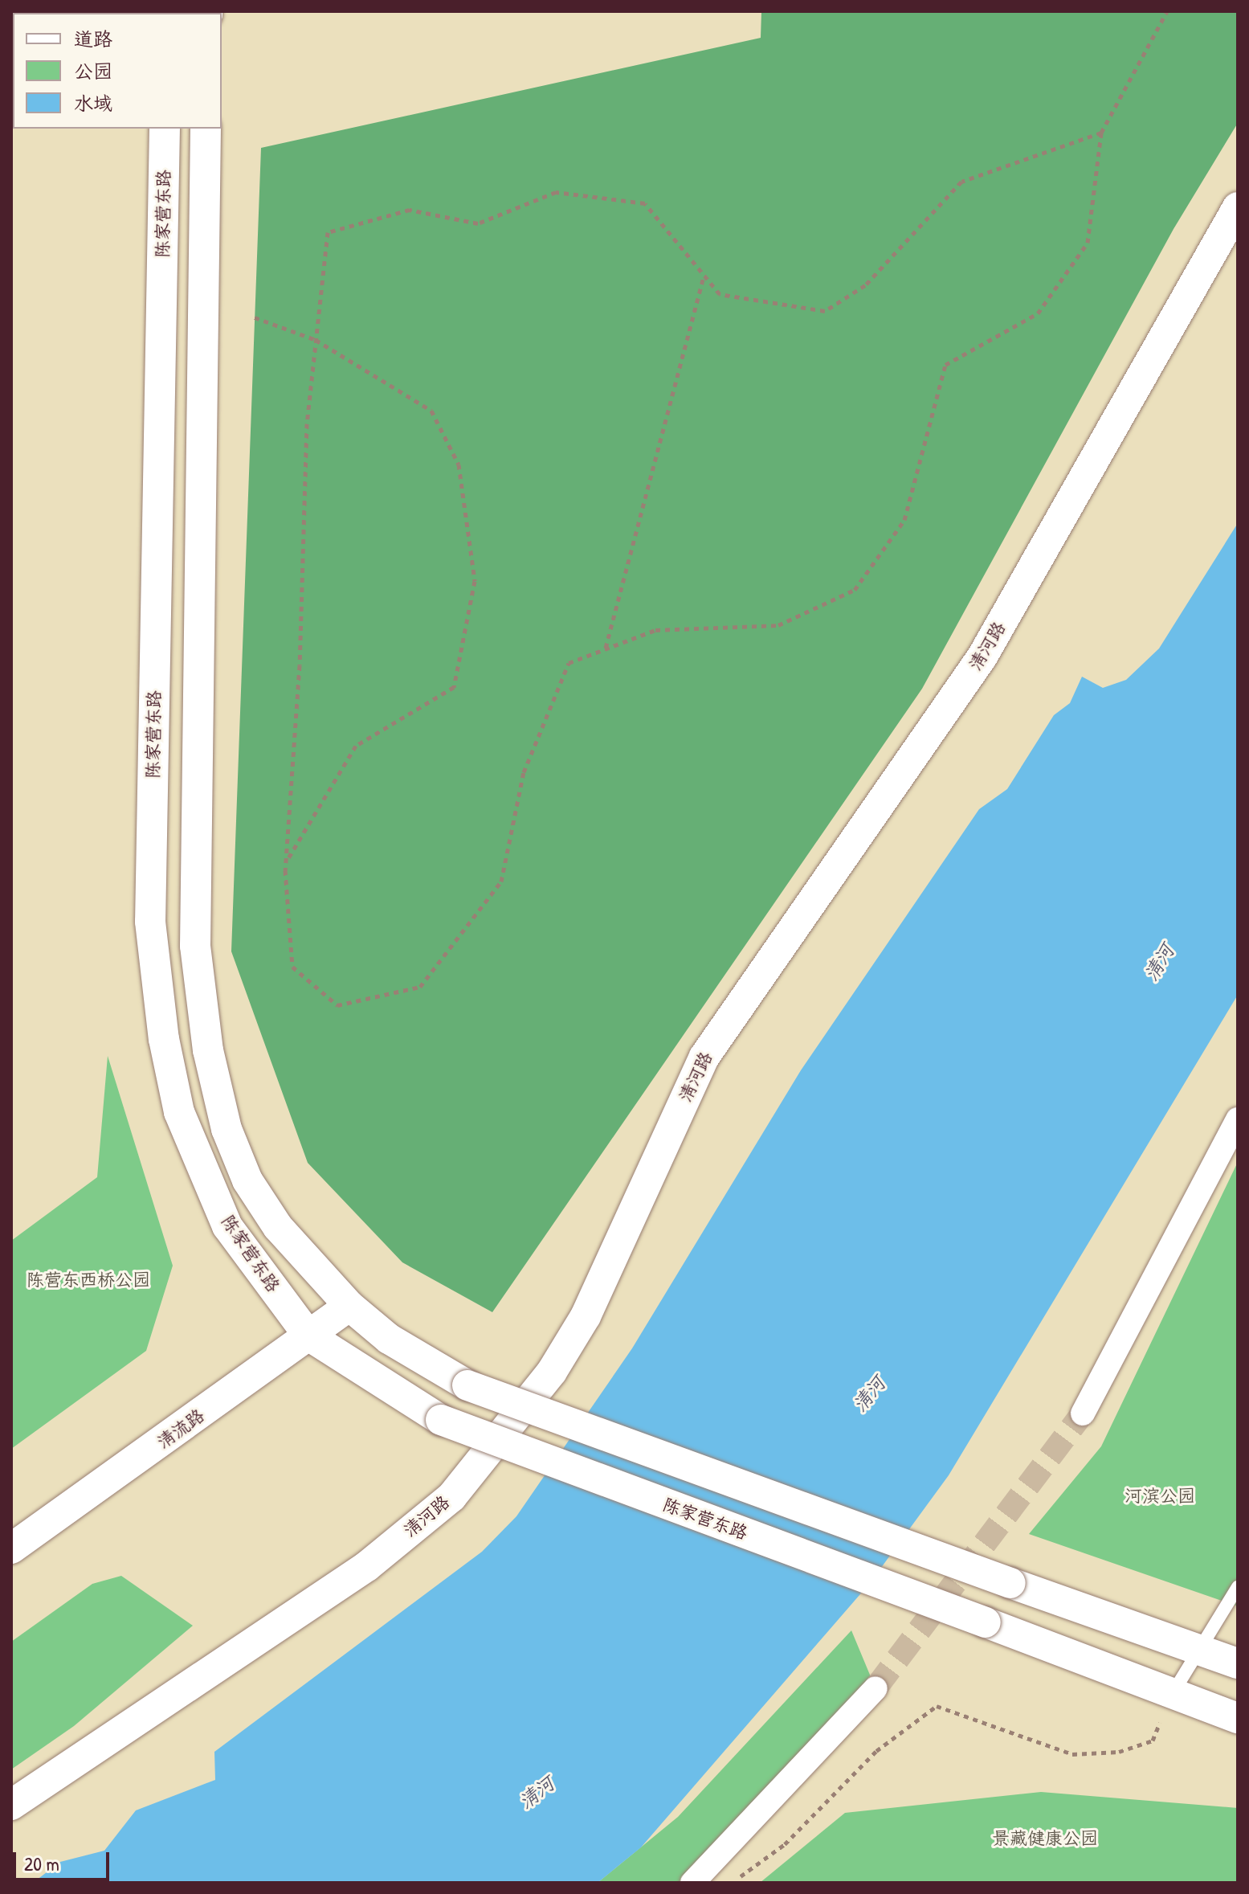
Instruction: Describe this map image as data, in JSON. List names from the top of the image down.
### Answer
{
  "streets": {
    "street": ["陈家营东路", "清河路", "清流路"]
  },
  "crossings": [
    ["陈家营东路", "清流路"]
  ],
  "water": ["清河"],
  "parks": ["陈营东西桥公园", "河滨公园", "景藏健康公园"],
  "legend": ["道路", "公园", "水域"],
  "scale_bar": "20 m"
}
